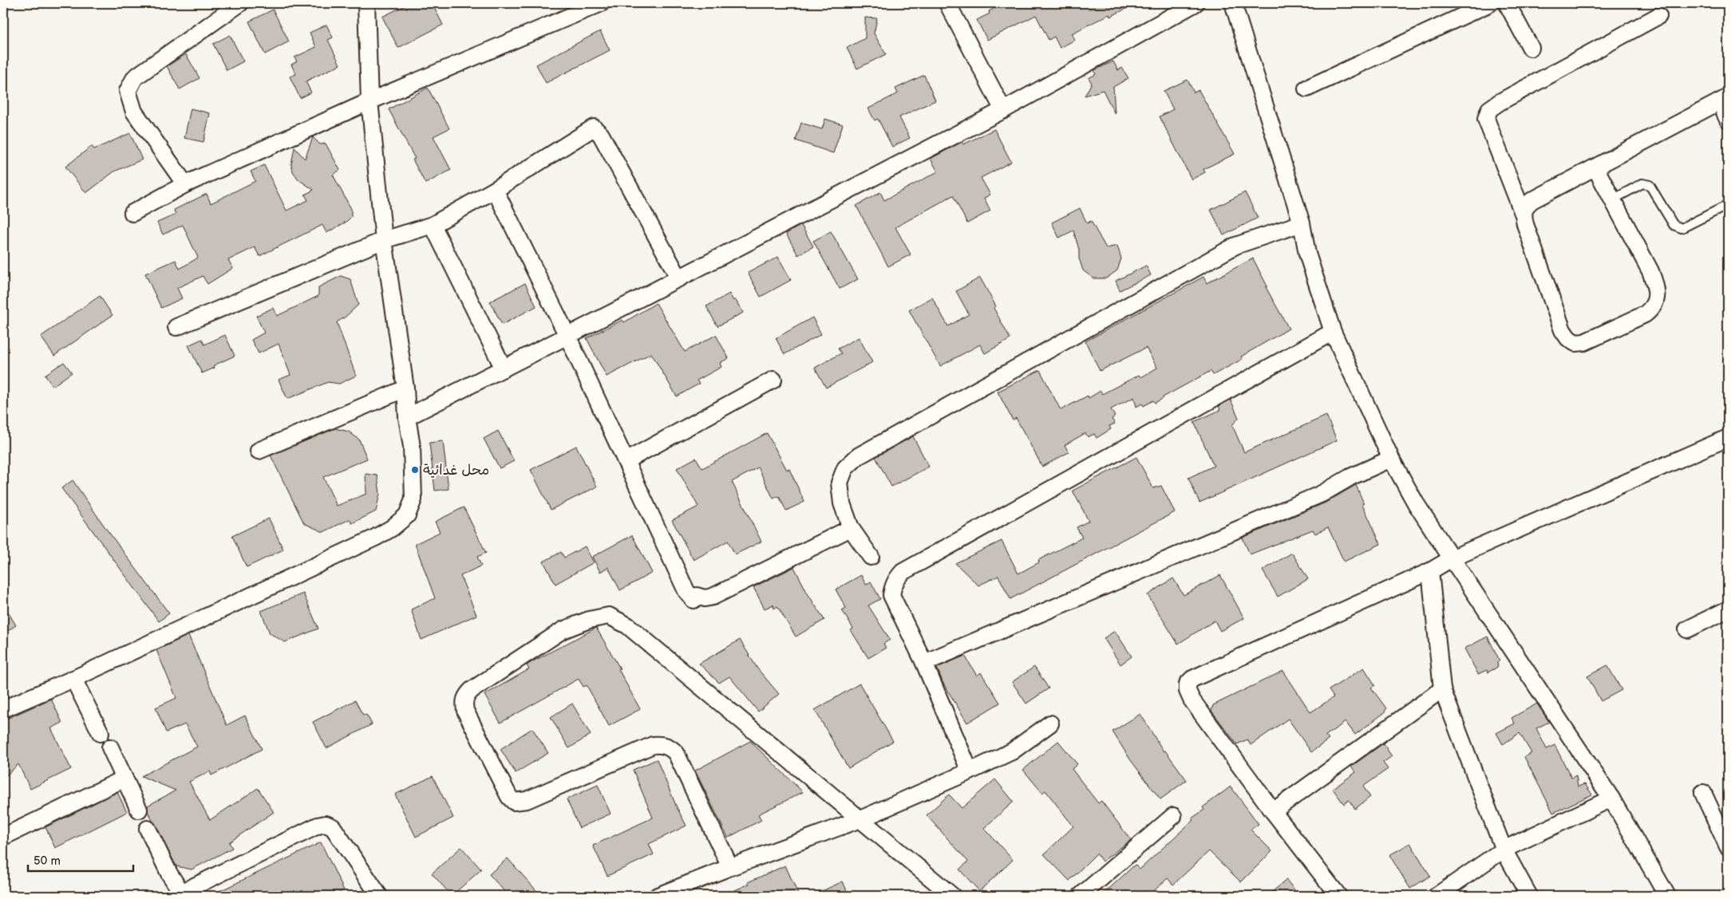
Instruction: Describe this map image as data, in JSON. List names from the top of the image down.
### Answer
{
  "places": ["محل غدائية"],
  "scale_bar": "50 m"
}
